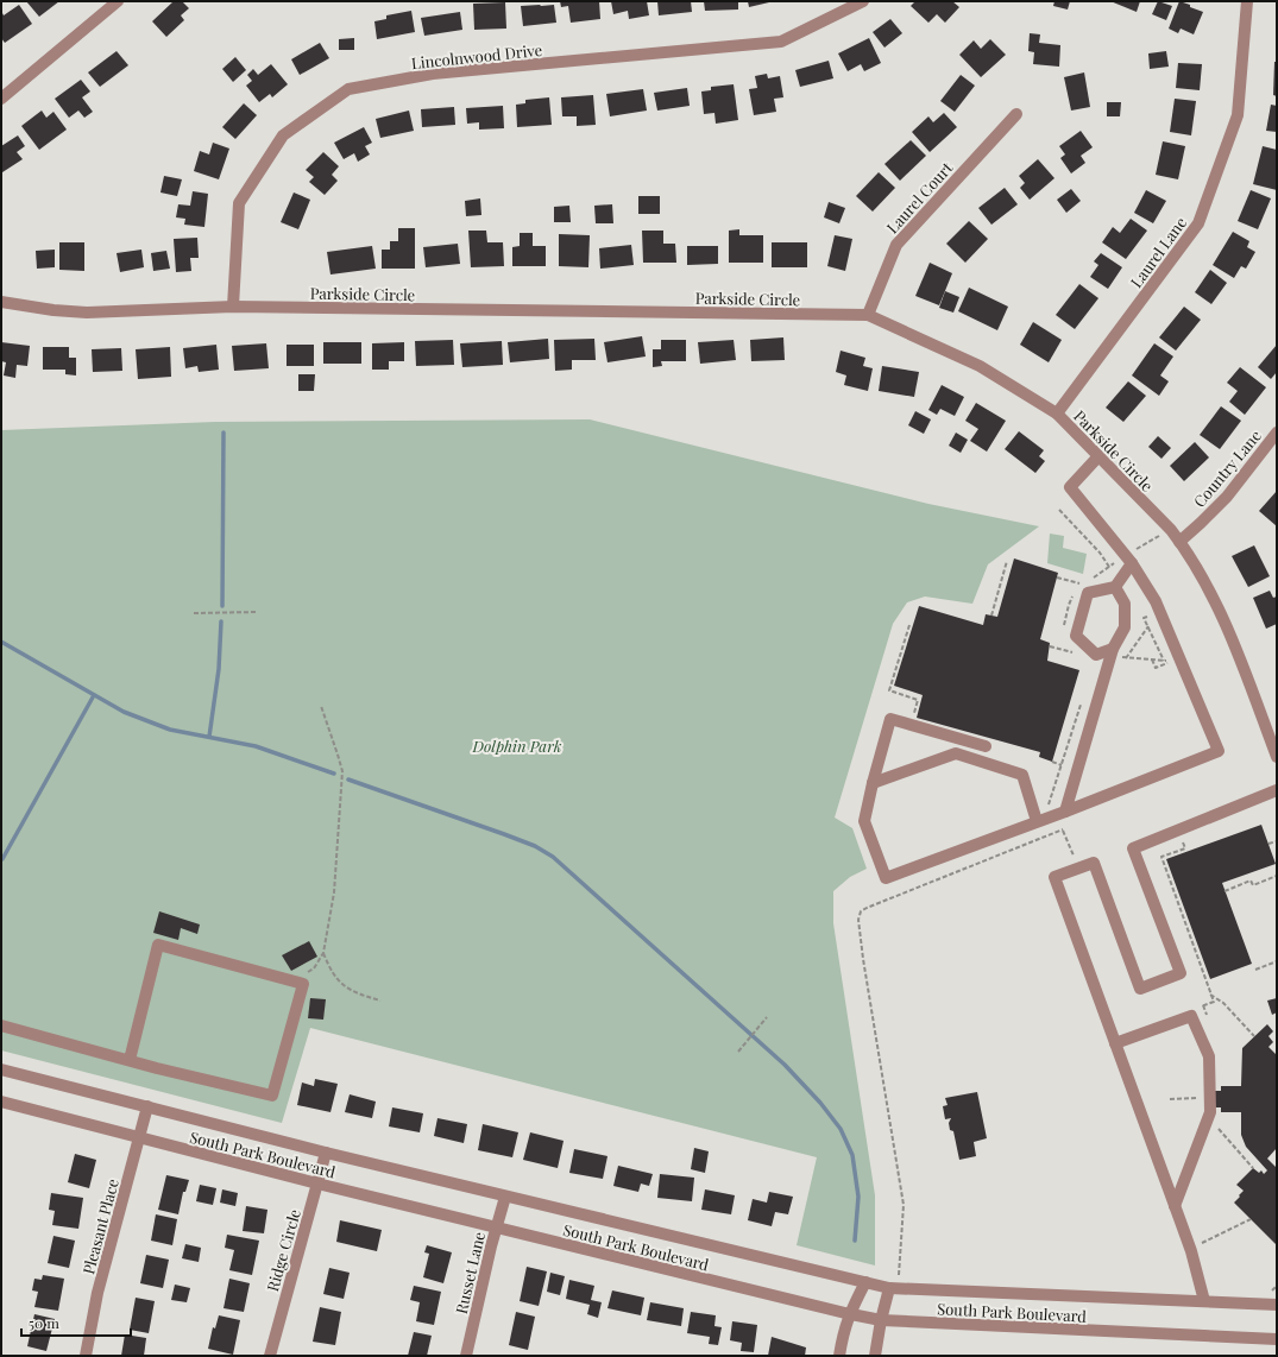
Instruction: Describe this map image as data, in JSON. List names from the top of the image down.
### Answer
{
  "streets": {
    "street": [
      "Lincolnwood Drive",
      "Laurel Court",
      "Laurel Lane",
      "Parkside Circle",
      "Country Lane",
      "South Park Boulevard",
      "Pleasant Place",
      "Ridge Circle",
      "Russet Lane"
    ]
  },
  "crossings": [
    ["Lincolnwood Drive", "Parkside Circle"],
    ["Laurel Court", "Parkside Circle"],
    ["Laurel Lane", "Parkside Circle"],
    ["Parkside Circle", "Country Lane"],
    ["South Park Boulevard", "Pleasant Place"],
    ["South Park Boulevard", "Ridge Circle"],
    ["South Park Boulevard", "Russet Lane"]
  ],
  "parks": ["Dolphin Park"],
  "scale_bar": "50 m"
}
